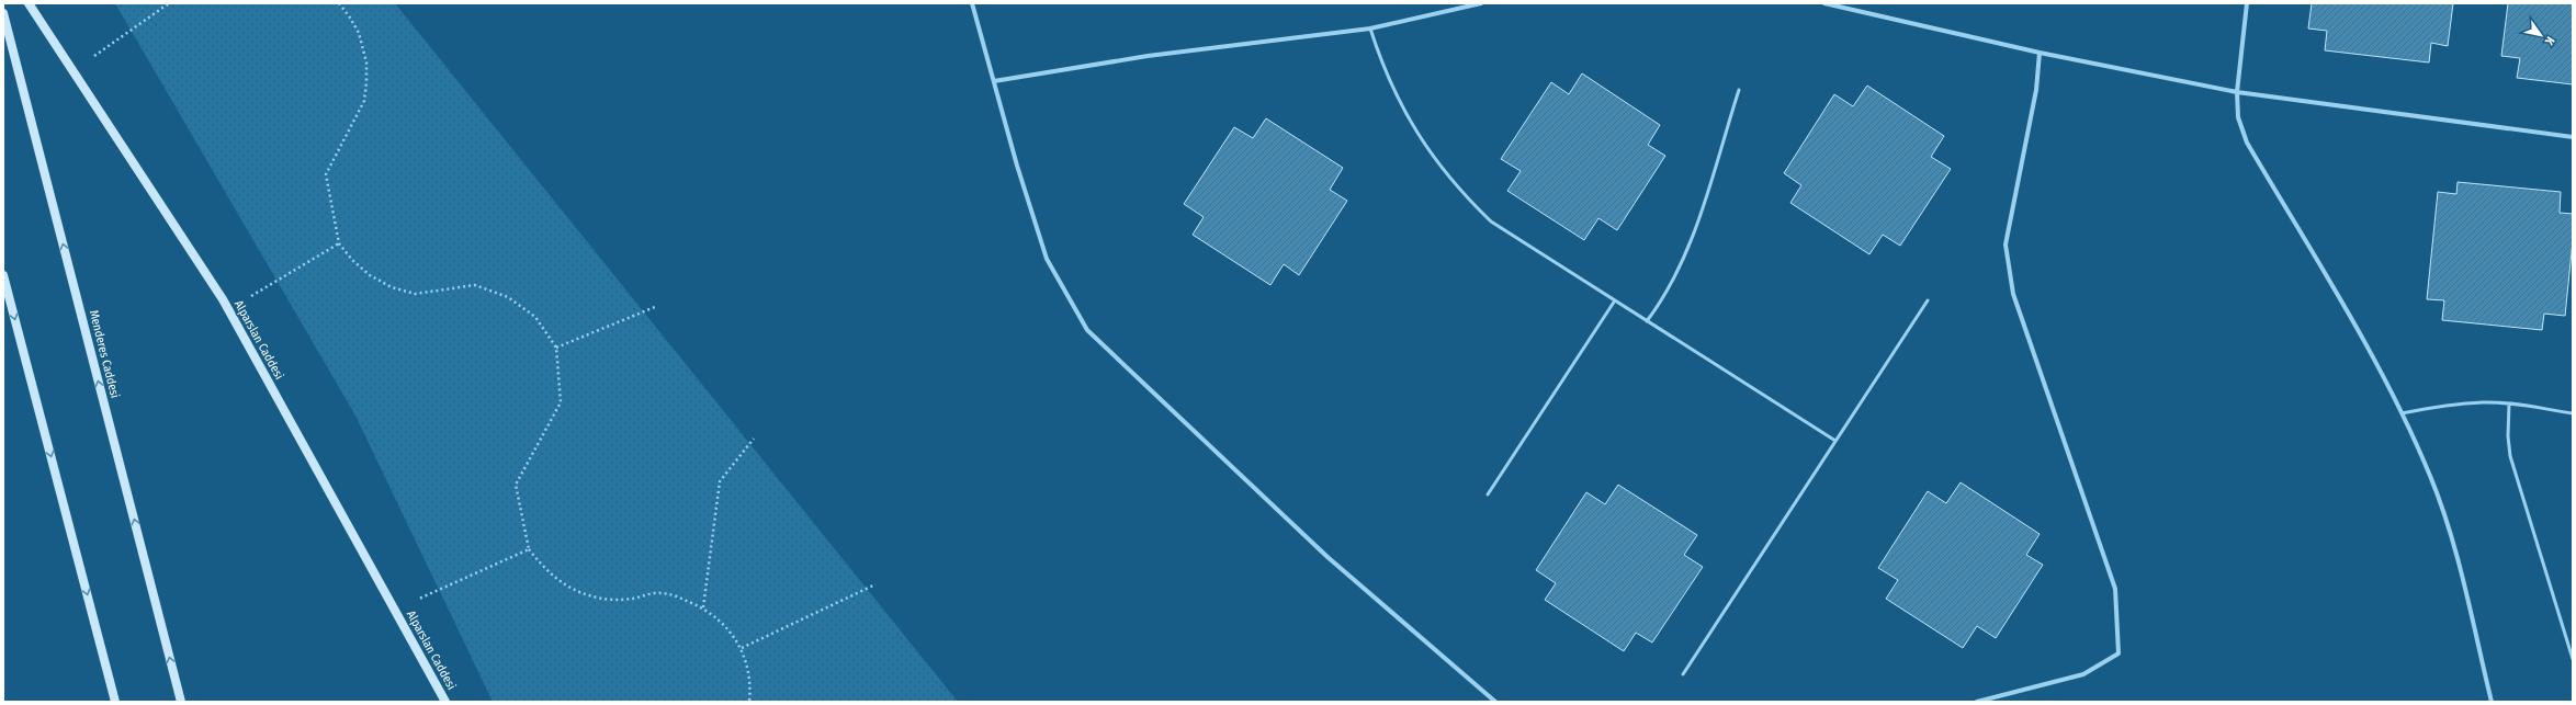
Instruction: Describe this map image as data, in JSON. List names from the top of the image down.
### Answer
{
  "streets": {
    "main road": ["Alparslan Caddesi", "Menderes Caddesi"]
  },
  "north": "bottom right"
}
